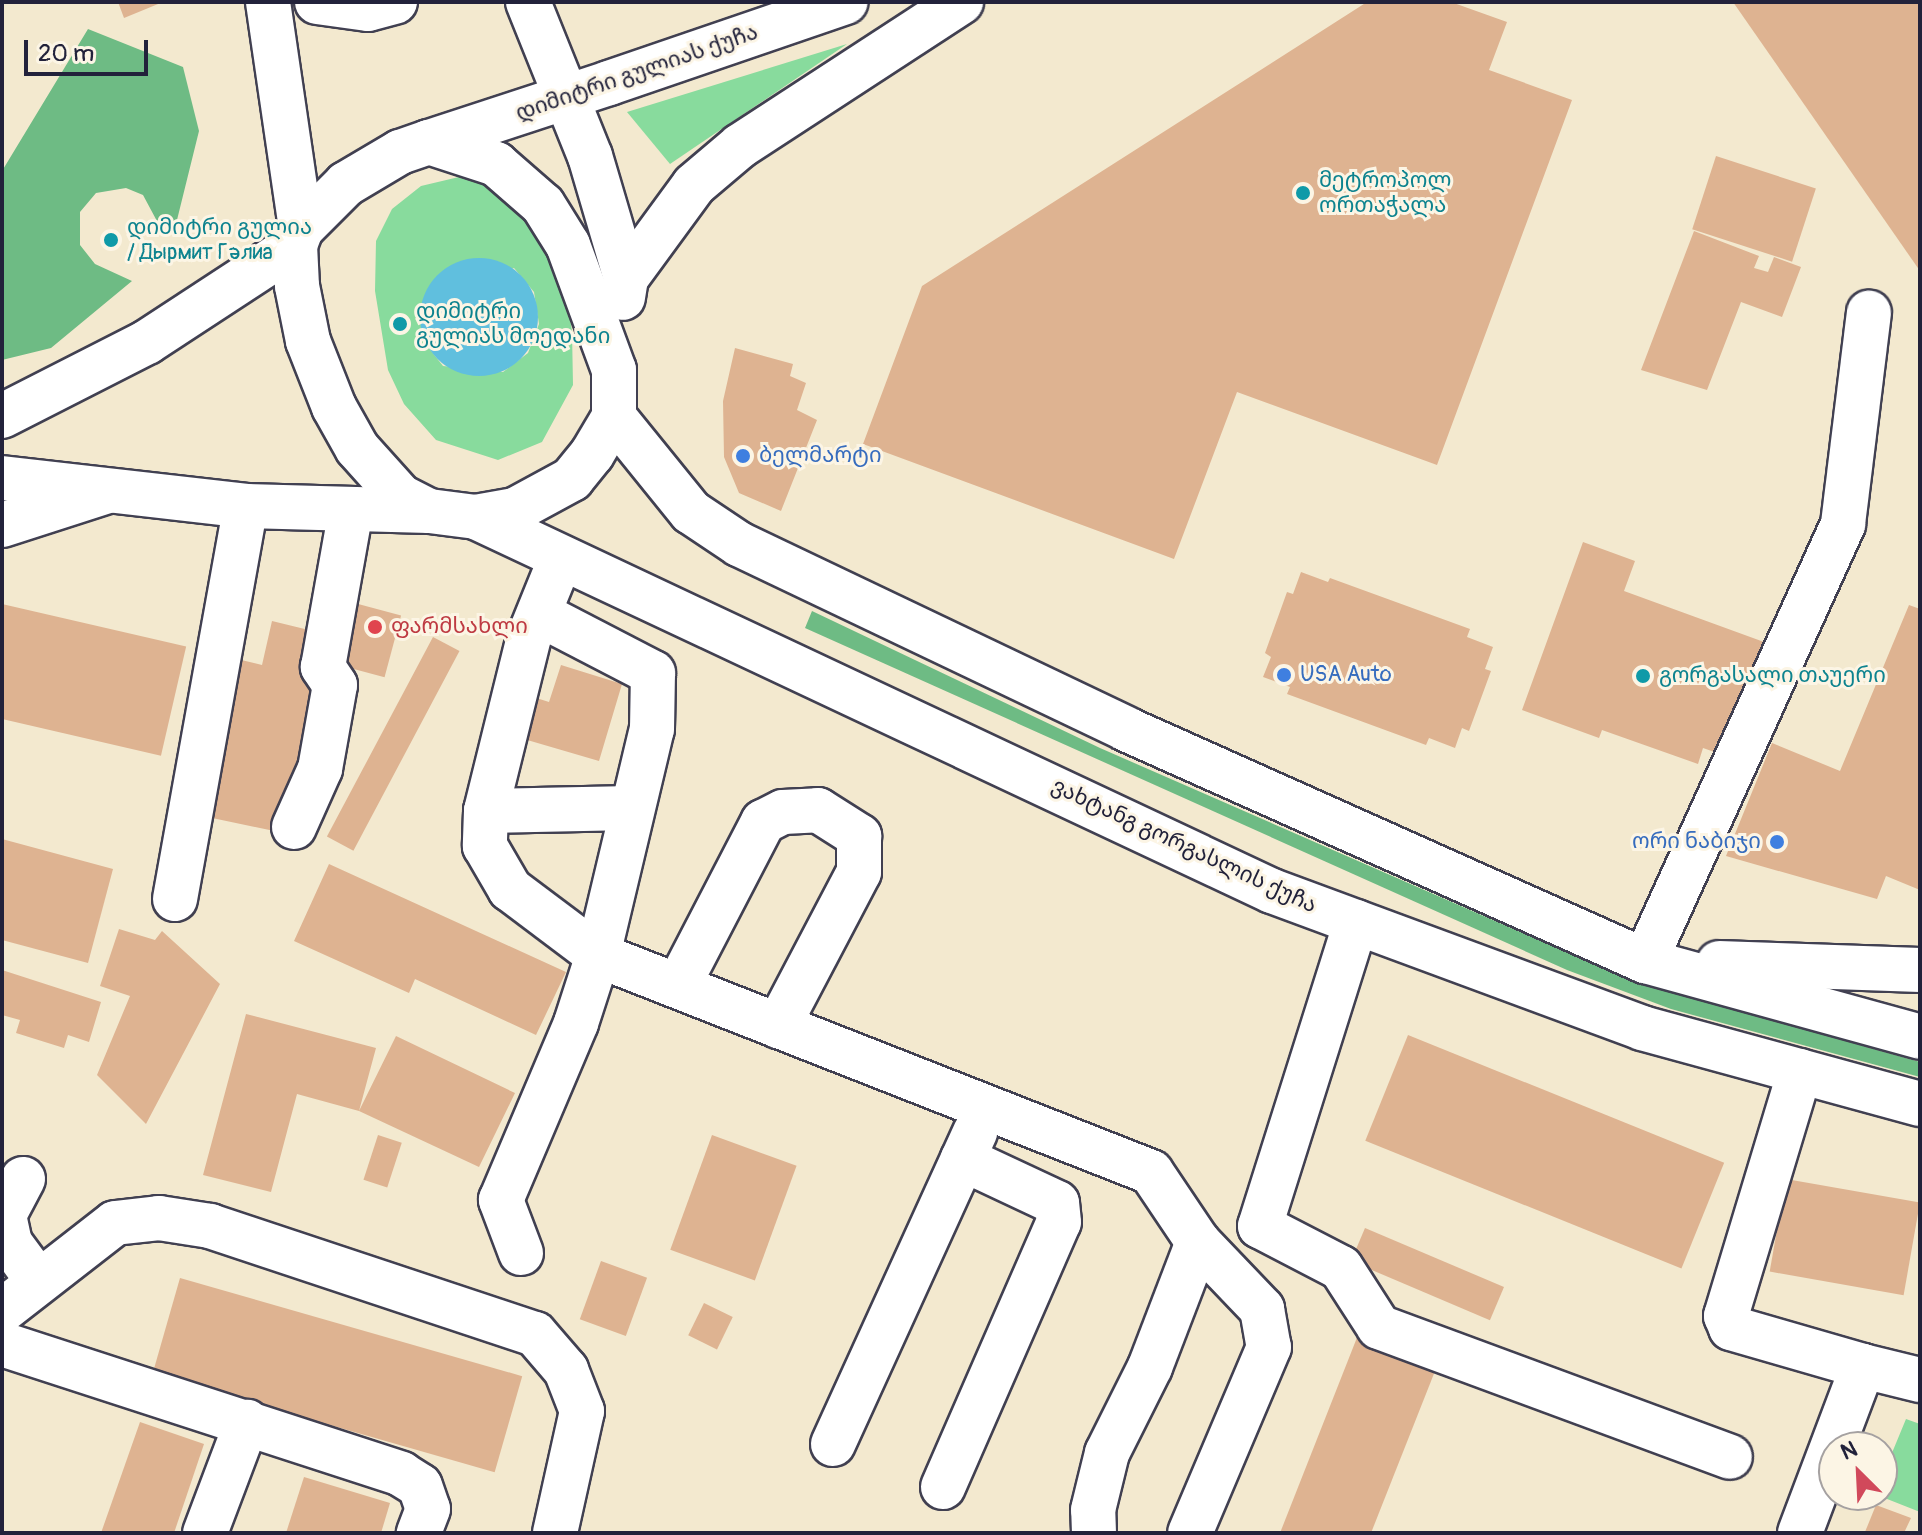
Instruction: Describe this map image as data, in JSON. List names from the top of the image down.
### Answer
{
  "streets": {
    "main road": ["დიმიტრი გულიას ქუჩა", "ვახტანგ გორგასლის ქუჩა"]
  },
  "places": [
    "მეტროპოლ ორთაჭალა",
    "დიმიტრი გულია / Дырмит Гәлиа",
    "დიმიტრი გულიას მოედანი",
    "ბელმარტი",
    "ფარმსახლი",
    "USA Auto",
    "გორგასალი თაუერი",
    "ორი ნაბიჯი"
  ],
  "scale_bar": "20 m",
  "north": "top left"
}
